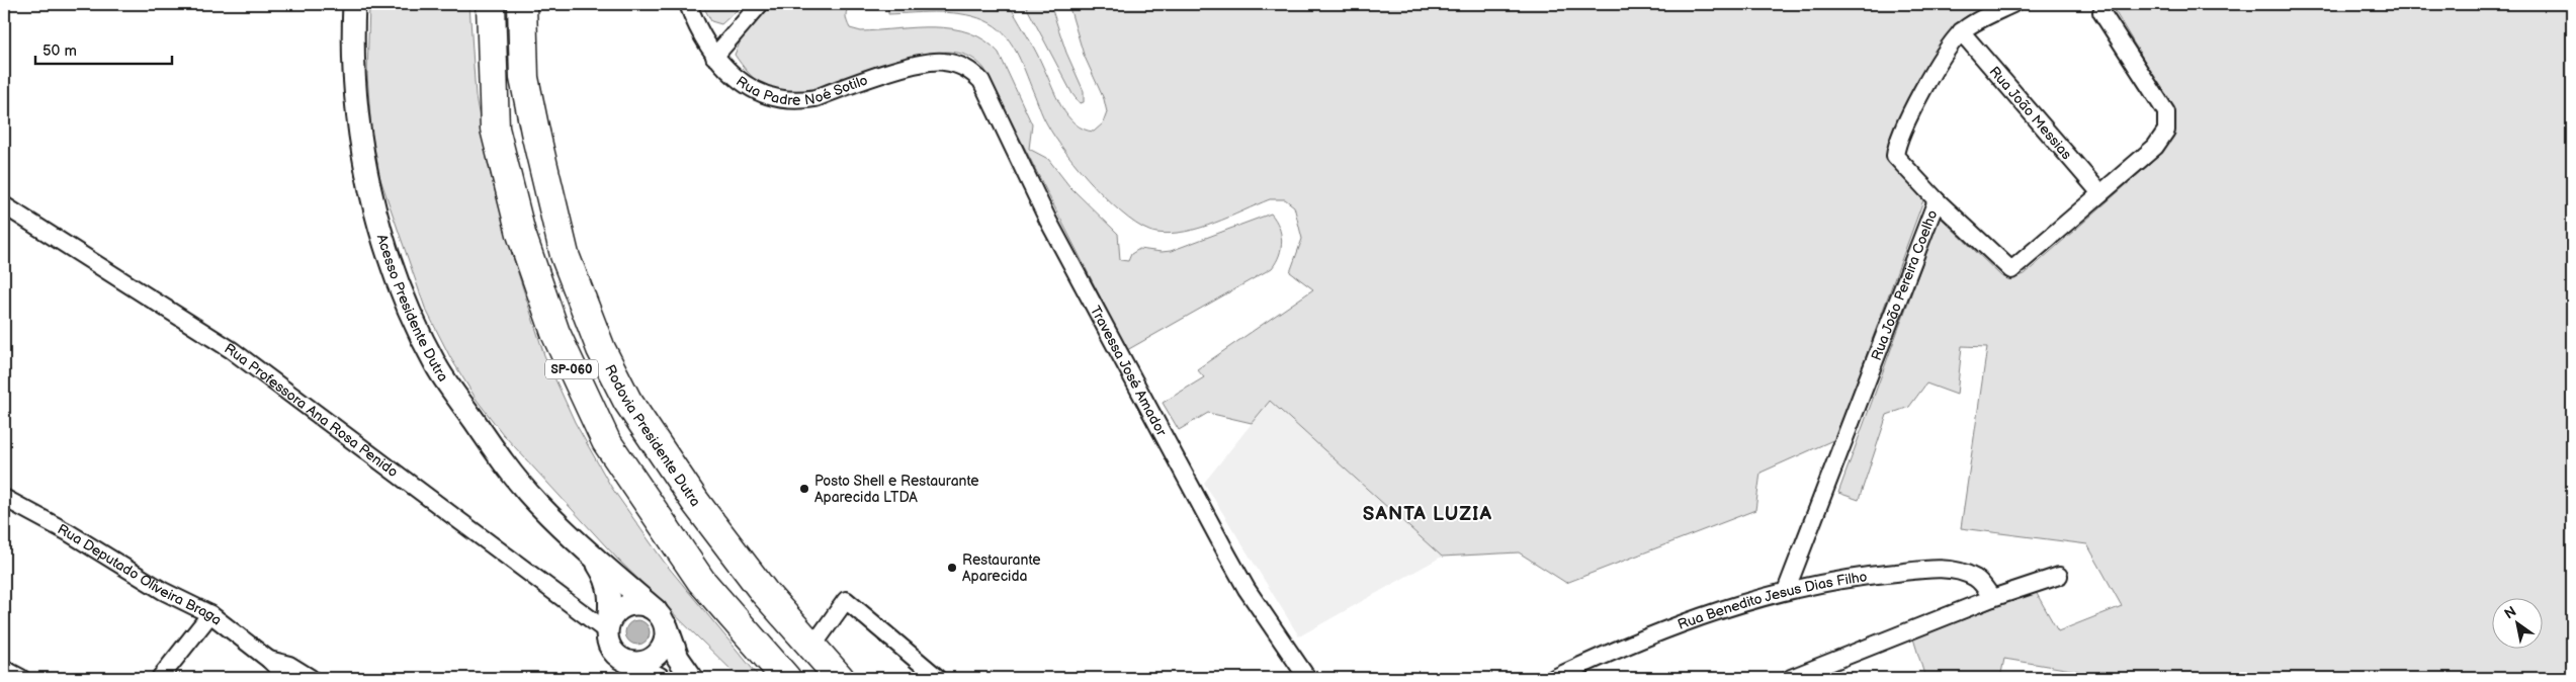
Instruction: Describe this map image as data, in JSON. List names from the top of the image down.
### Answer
{
  "streets": {
    "highway": ["SP-060", "Rodovia Presidente Dutra"],
    "street": [
      "Rua Padre Noé Sotilo",
      "Rua João Messias",
      "Rua João Pereira Coelho",
      "Acesso Presidente Dutra",
      "Travessa José Amador",
      "Rua Professora Ana Rosa Penido",
      "Rua Deputado Oliveira Braga",
      "Rua Benedito Jesus Dias Filho"
    ]
  },
  "crossings": [
    ["Rua Padre Noé Sotilo", "Travessa José Amador"],
    ["Rua João Messias", "Rua João Pereira Coelho"],
    ["Rua João Pereira Coelho", "Rua Benedito Jesus Dias Filho"]
  ],
  "districts": ["SANTA LUZIA"],
  "places": ["Posto Shell e Restaurante Aparecida LTDA", "Restaurante Aparecida"],
  "scale_bar": "50 m",
  "north": "top left"
}
